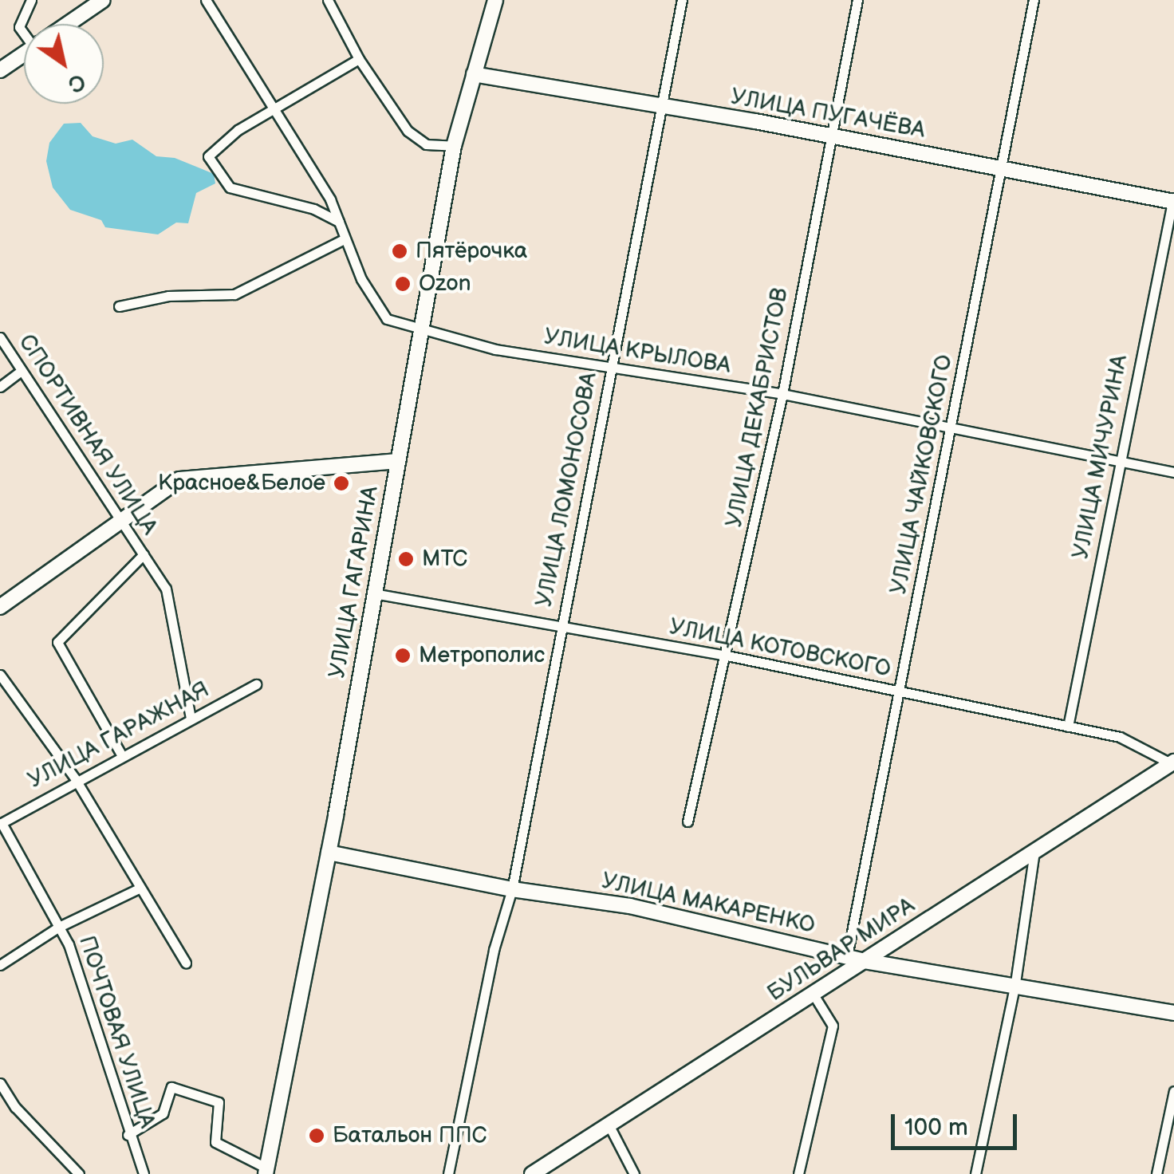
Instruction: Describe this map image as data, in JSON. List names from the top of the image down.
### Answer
{
  "streets": {
    "street": [
      "УЛИЦА ПУГАЧЁВА",
      "УЛИЦА КРЫЛОВА",
      "УЛИЦА ДЕКАБРИСТОВ",
      "СПОРТИВНАЯ УЛИЦА",
      "УЛИЦА МИЧУРИНА",
      "УЛИЦА ЧАЙКОВСКОГО",
      "УЛИЦА ЛОМОНОСОВА",
      "УЛИЦА ГАГАРИНА",
      "УЛИЦА КОТОВСКОГО",
      "УЛИЦА ГАРАЖНАЯ",
      "УЛИЦА МАКАРЕНКО",
      "БУЛЬВАР МИРА",
      "ПОЧТОВАЯ УЛИЦА"
    ]
  },
  "crossings": [
    ["УЛИЦА ПУГАЧЁВА", "УЛИЦА ДЕКАБРИСТОВ"],
    ["УЛИЦА ПУГАЧЁВА", "УЛИЦА МИЧУРИНА"],
    ["УЛИЦА ПУГАЧЁВА", "УЛИЦА ЧАЙКОВСКОГО"],
    ["УЛИЦА ПУГАЧЁВА", "УЛИЦА ЛОМОНОСОВА"],
    ["УЛИЦА ПУГАЧЁВА", "УЛИЦА ГАГАРИНА"],
    ["УЛИЦА КРЫЛОВА", "УЛИЦА ДЕКАБРИСТОВ"],
    ["УЛИЦА КРЫЛОВА", "УЛИЦА МИЧУРИНА"],
    ["УЛИЦА КРЫЛОВА", "УЛИЦА ЧАЙКОВСКОГО"],
    ["УЛИЦА КРЫЛОВА", "УЛИЦА ЛОМОНОСОВА"],
    ["УЛИЦА КРЫЛОВА", "УЛИЦА ГАГАРИНА"],
    ["УЛИЦА ДЕКАБРИСТОВ", "УЛИЦА КОТОВСКОГО"],
    ["СПОРТИВНАЯ УЛИЦА", "УЛИЦА ГАРАЖНАЯ"],
    ["УЛИЦА МИЧУРИНА", "УЛИЦА КОТОВСКОГО"],
    ["УЛИЦА ЧАЙКОВСКОГО", "УЛИЦА КОТОВСКОГО"],
    ["УЛИЦА ЧАЙКОВСКОГО", "УЛИЦА МАКАРЕНКО"],
    ["УЛИЦА ЛОМОНОСОВА", "УЛИЦА КОТОВСКОГО"],
    ["УЛИЦА ЛОМОНОСОВА", "УЛИЦА МАКАРЕНКО"],
    ["УЛИЦА ГАГАРИНА", "УЛИЦА КОТОВСКОГО"],
    ["УЛИЦА ГАГАРИНА", "УЛИЦА МАКАРЕНКО"],
    ["УЛИЦА КОТОВСКОГО", "БУЛЬВАР МИРА"],
    ["УЛИЦА ГАРАЖНАЯ", "ПОЧТОВАЯ УЛИЦА"],
    ["УЛИЦА МАКАРЕНКО", "БУЛЬВАР МИРА"]
  ],
  "places": [
    "Пятёрочка",
    "Ozon",
    "Красное&Белое",
    "МТС",
    "Метрополис",
    "Батальон ППС"
  ],
  "scale_bar": "100 m",
  "north": "bottom right"
}
